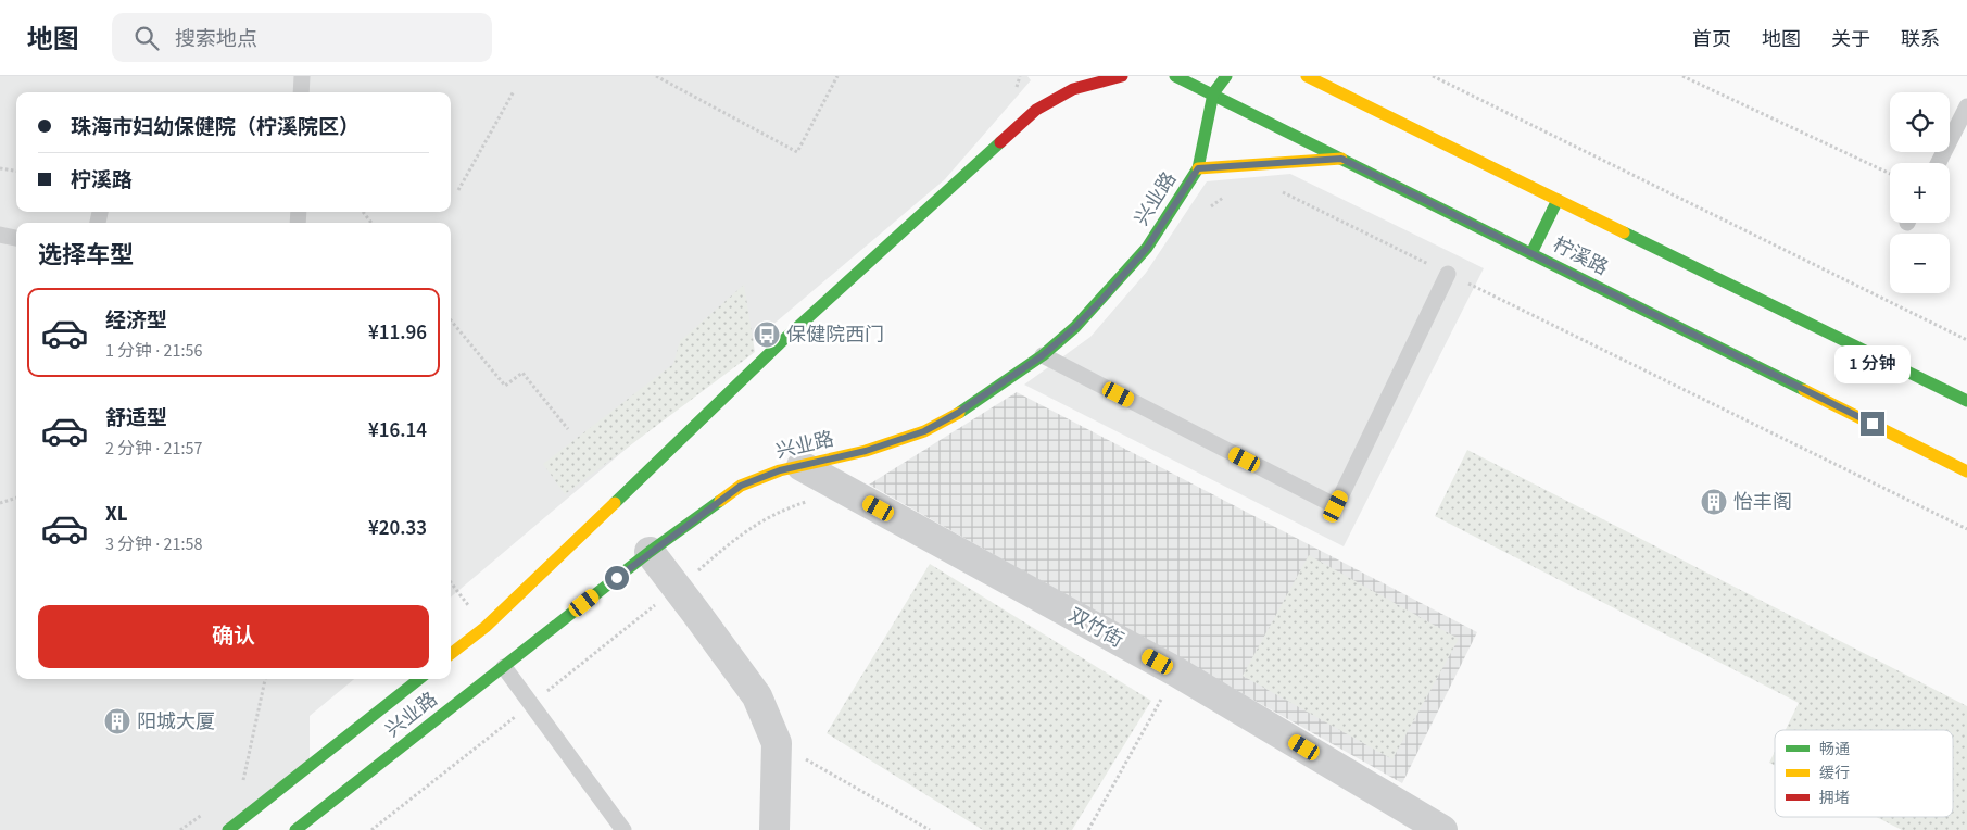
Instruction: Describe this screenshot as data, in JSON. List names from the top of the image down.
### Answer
{
  "streets": {
    "main road": ["兴业路", "柠溪路"],
    "street": ["双竹街"]
  },
  "crossings": [
    ["兴业路", "柠溪路"],
    ["兴业路", "双竹街"]
  ],
  "places": {
    "bus stop": ["保健院西门"],
    "building": ["怡丰阁", "阳城大厦"]
  },
  "legend": ["畅通", "缓行", "拥堵"],
  "page": {
    "header": "地图",
    "search": "搜索地点",
    "nav": [
      "首页",
      "地图",
      "关于",
      "联系"
    ],
    "map_buttons": ["+", "−"],
    "banner": ["珠海市妇幼保健院（柠溪院区）", "柠溪路"],
    "heading": "选择车型",
    "list": [
      {
        "name": "经济型",
        "note": "1 分钟 · 21:56",
        "value": "¥11.96"
      },
      {
        "name": "舒适型",
        "note": "2 分钟 · 21:57",
        "value": "¥16.14"
      },
      {
        "name": "XL",
        "note": "3 分钟 · 21:58",
        "value": "¥20.33"
      }
    ],
    "bubble": "1 分钟",
    "buttons": "确认"
  }
}
